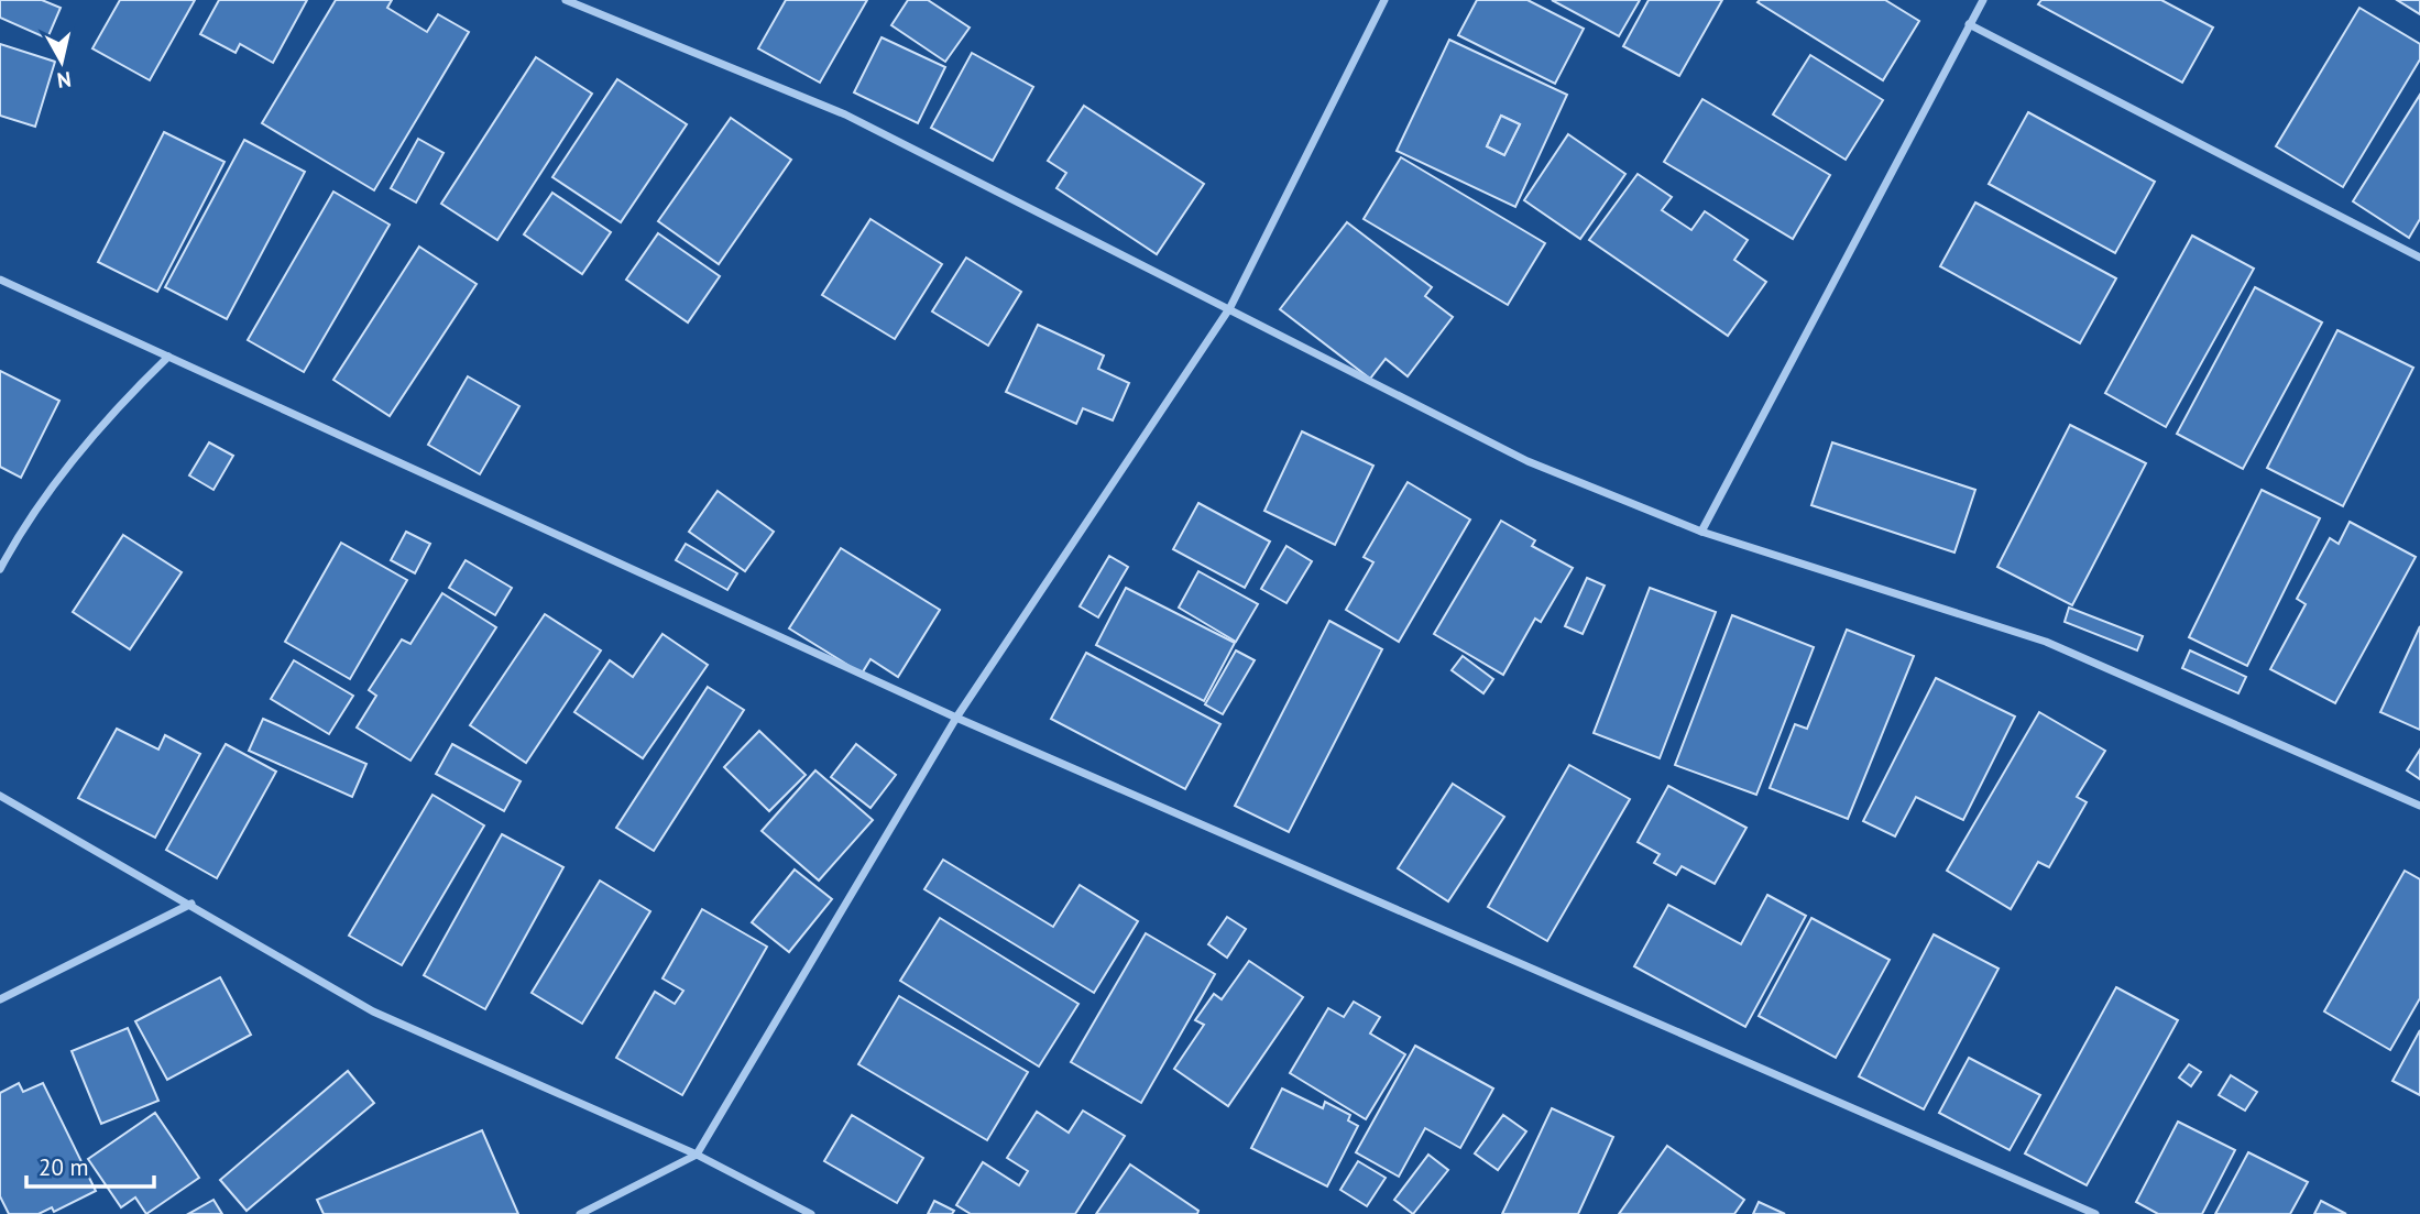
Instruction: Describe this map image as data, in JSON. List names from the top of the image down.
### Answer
{
  "scale_bar": "20 m",
  "north": "bottom"
}
